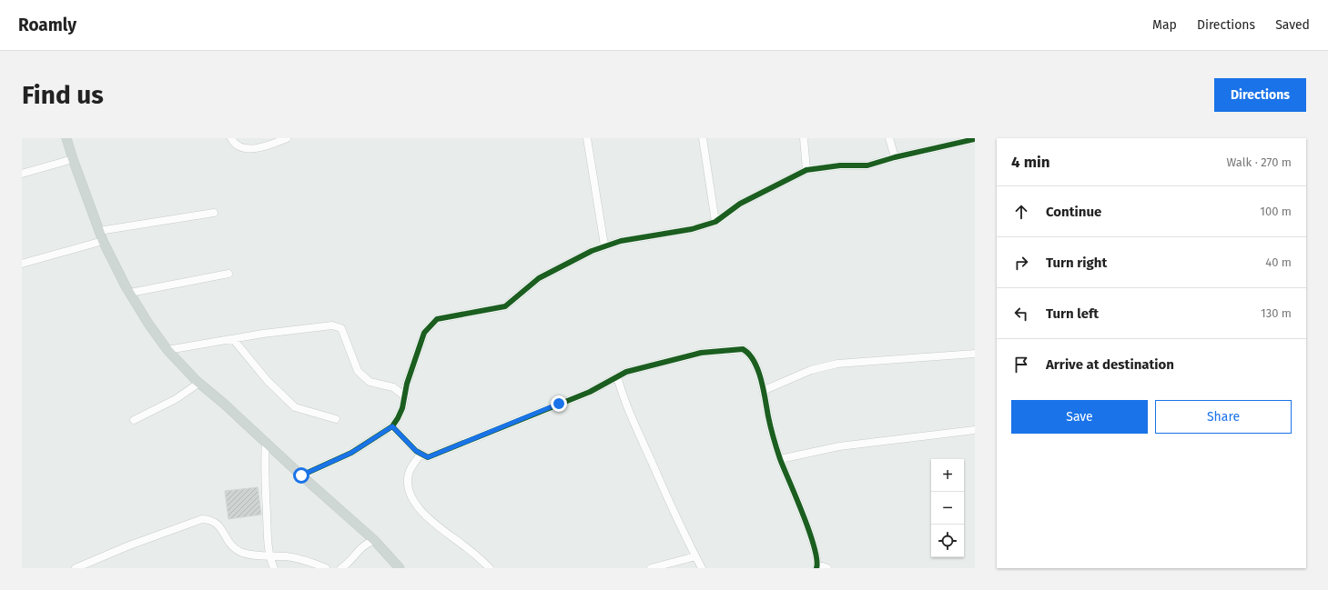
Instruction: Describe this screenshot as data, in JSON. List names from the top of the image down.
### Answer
{
  "page": {
    "header": "Roamly",
    "nav": ["Map", "Directions", "Saved"],
    "buttons": [
      "Directions",
      ["Save", "Share"]
    ],
    "title": "Find us",
    "heading": ["4 min", "Walk · 270 m"],
    "list": [
      ["Continue", "100 m"],
      ["Turn right", "40 m"],
      ["Turn left", "130 m"],
      "Arrive at destination"
    ],
    "map_buttons": ["+", "−"]
  }
}
